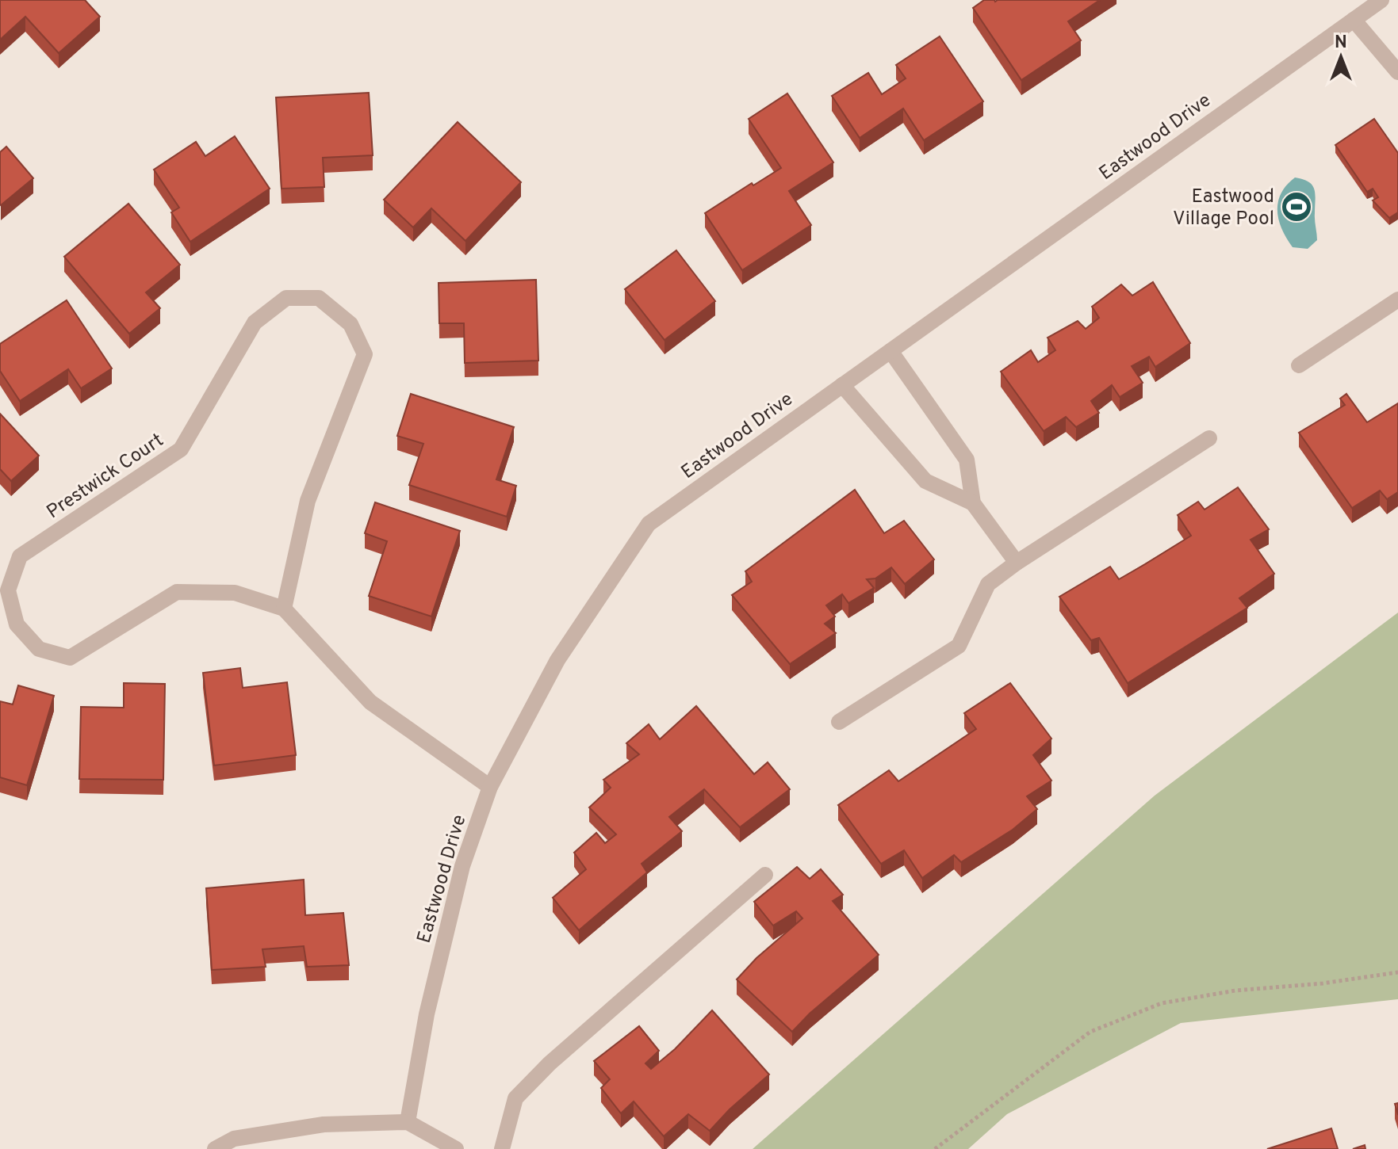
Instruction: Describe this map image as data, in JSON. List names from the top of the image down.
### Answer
{
  "streets": {
    "street": ["Eastwood Drive", "Prestwick Court"]
  },
  "crossings": [
    ["Eastwood Drive", "Prestwick Court"]
  ],
  "places": {
    "sports": ["Eastwood Village Pool"]
  },
  "north": "top"
}
